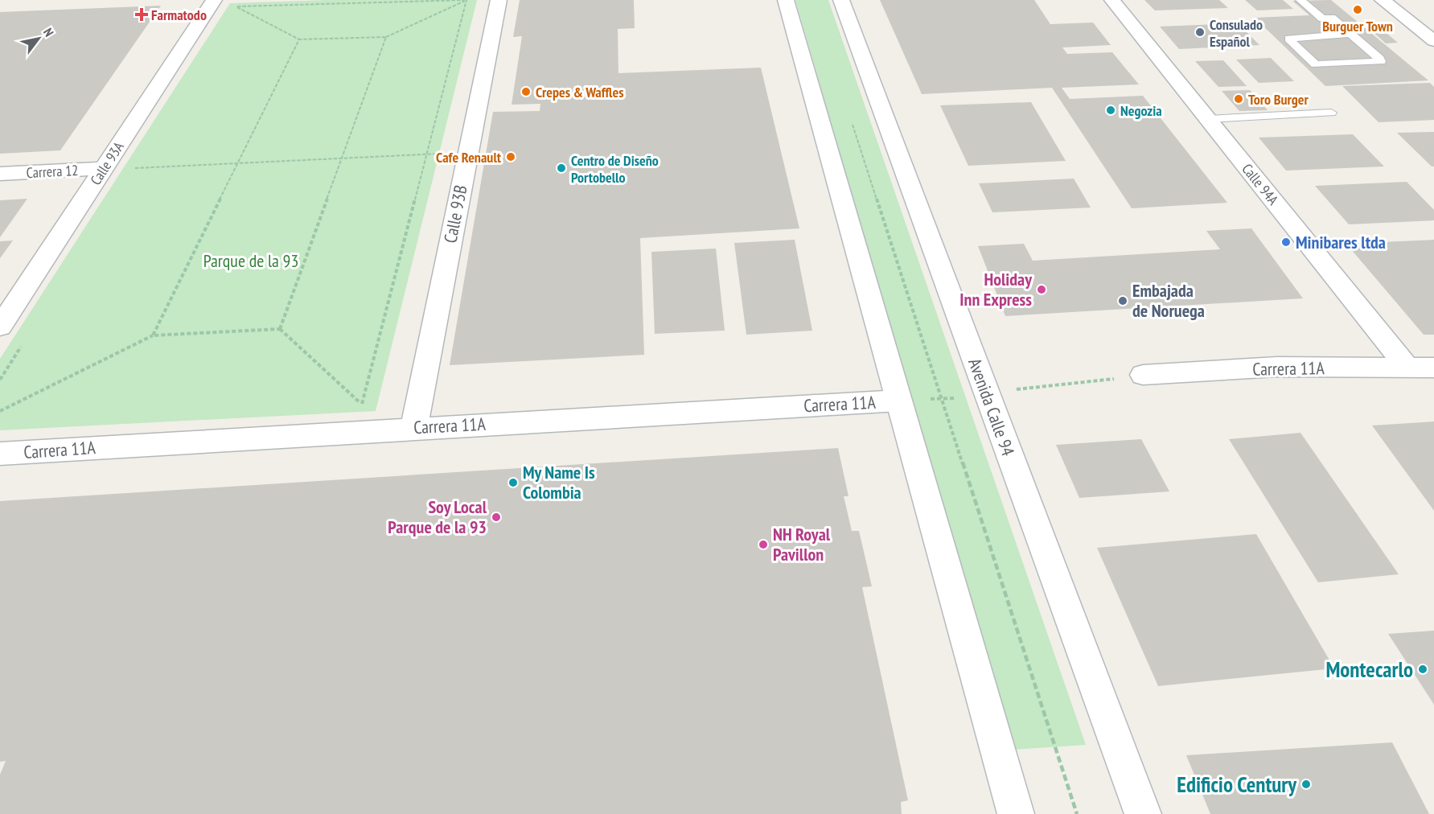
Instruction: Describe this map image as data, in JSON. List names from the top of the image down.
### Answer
{
  "streets": {
    "street": [
      "Calle 93A",
      "Carrera 12",
      "Calle 94A",
      "Calle 93B",
      "Carrera 11A",
      "Avenida Calle 94"
    ]
  },
  "crossings": [
    ["Calle 93A", "Carrera 12"],
    ["Calle 94A", "Carrera 11A"],
    ["Calle 93B", "Carrera 11A"]
  ],
  "parks": ["Parque de la 93"],
  "places": {
    "other": [
      "Burguer Town",
      "Consulado Español",
      "Crepes & Waffles",
      "Toro Burger",
      "Negozia",
      "Cafe Renault",
      "Centro de Diseño Portobello",
      "Minibares ltda",
      "Holiday Inn Express",
      "Embajada de Noruega",
      "My Name Is Colombia",
      "Soy Local Parque de la 93",
      "NH Royal Pavillon",
      "Montecarlo",
      "Edificio Century"
    ],
    "health": ["Farmatodo"]
  },
  "north": "top right"
}
